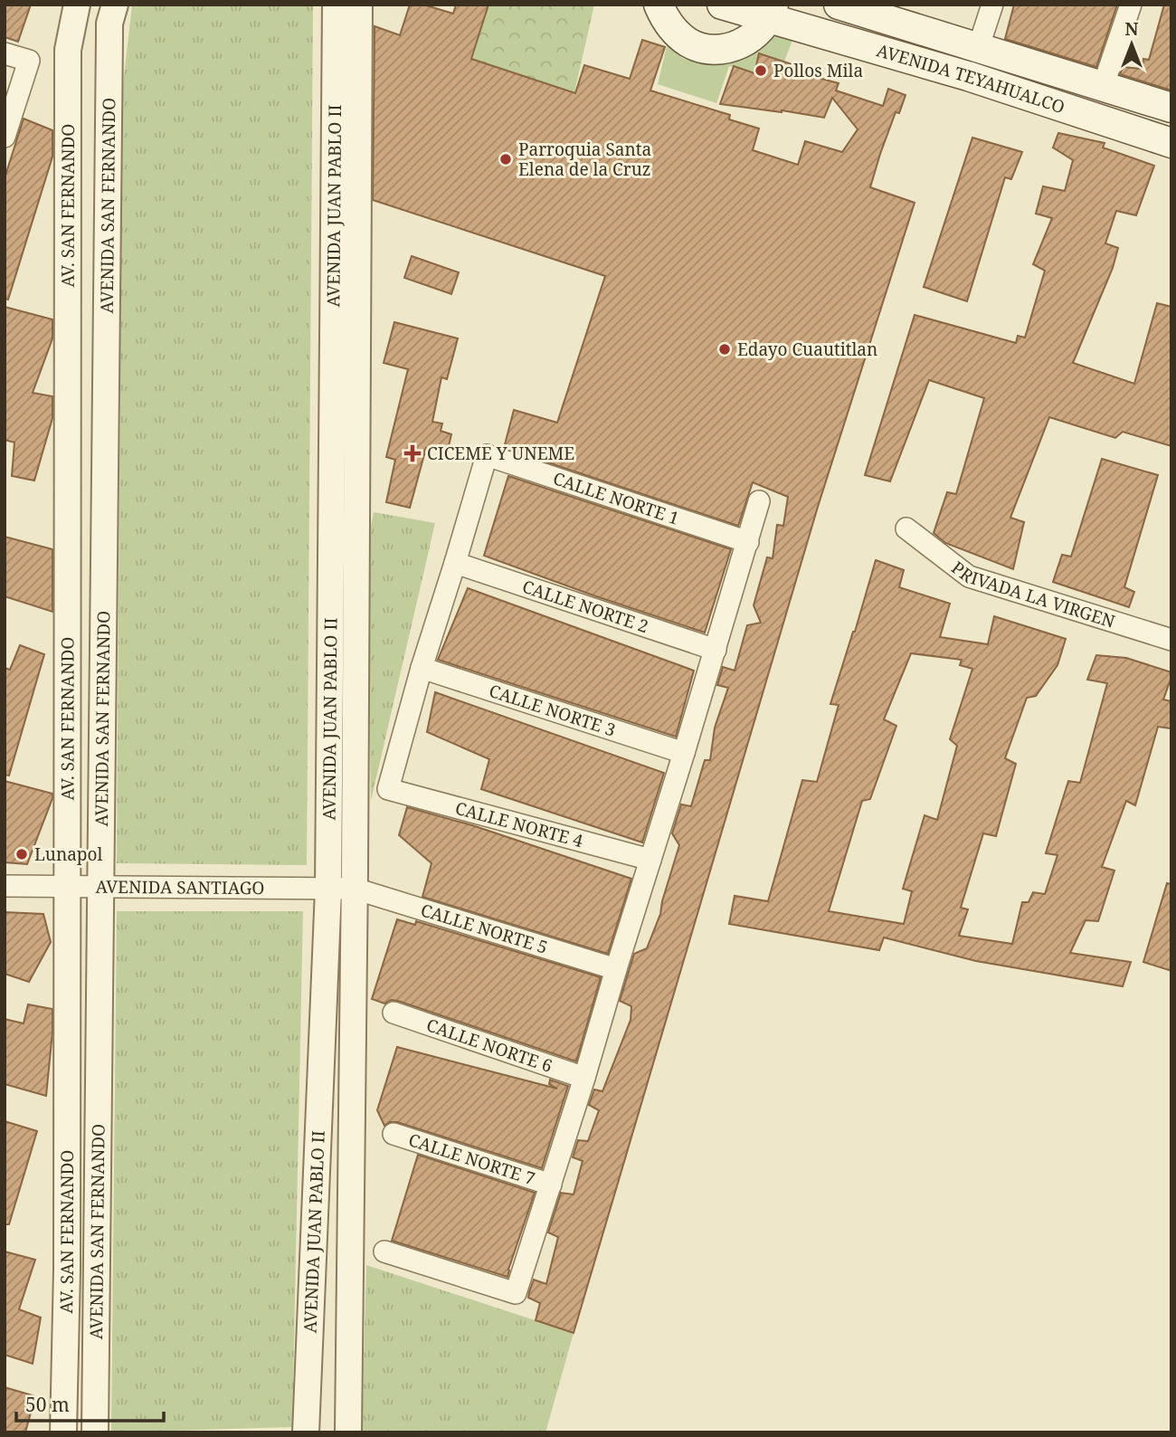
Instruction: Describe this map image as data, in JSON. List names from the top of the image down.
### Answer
{
  "streets": {
    "main road": ["AVENIDA TEYAHUALCO"],
    "street": [
      "AV. SAN FERNANDO",
      "AVENIDA SAN FERNANDO",
      "AVENIDA JUAN PABLO II",
      "CALLE NORTE 1",
      "PRIVADA LA VIRGEN",
      "CALLE NORTE 2",
      "CALLE NORTE 3",
      "CALLE NORTE 4",
      "AVENIDA SANTIAGO",
      "CALLE NORTE 5",
      "CALLE NORTE 6",
      "CALLE NORTE 7"
    ]
  },
  "crossings": [
    ["AV. SAN FERNANDO", "AVENIDA SANTIAGO"],
    ["AVENIDA SAN FERNANDO", "AVENIDA SANTIAGO"],
    ["AVENIDA JUAN PABLO II", "AVENIDA SANTIAGO"],
    ["CALLE NORTE 1", "CALLE NORTE 2"],
    ["CALLE NORTE 3", "CALLE NORTE 4"],
    ["AVENIDA SANTIAGO", "CALLE NORTE 5"]
  ],
  "places": {
    "other": [
      "Pollos Mila",
      "Parroquia Santa Elena de la Cruz",
      "Edayo Cuautitlan",
      "Lunapol"
    ],
    "health": ["CICEME Y UNEME"]
  },
  "scale_bar": "50 m",
  "north": "top"
}
